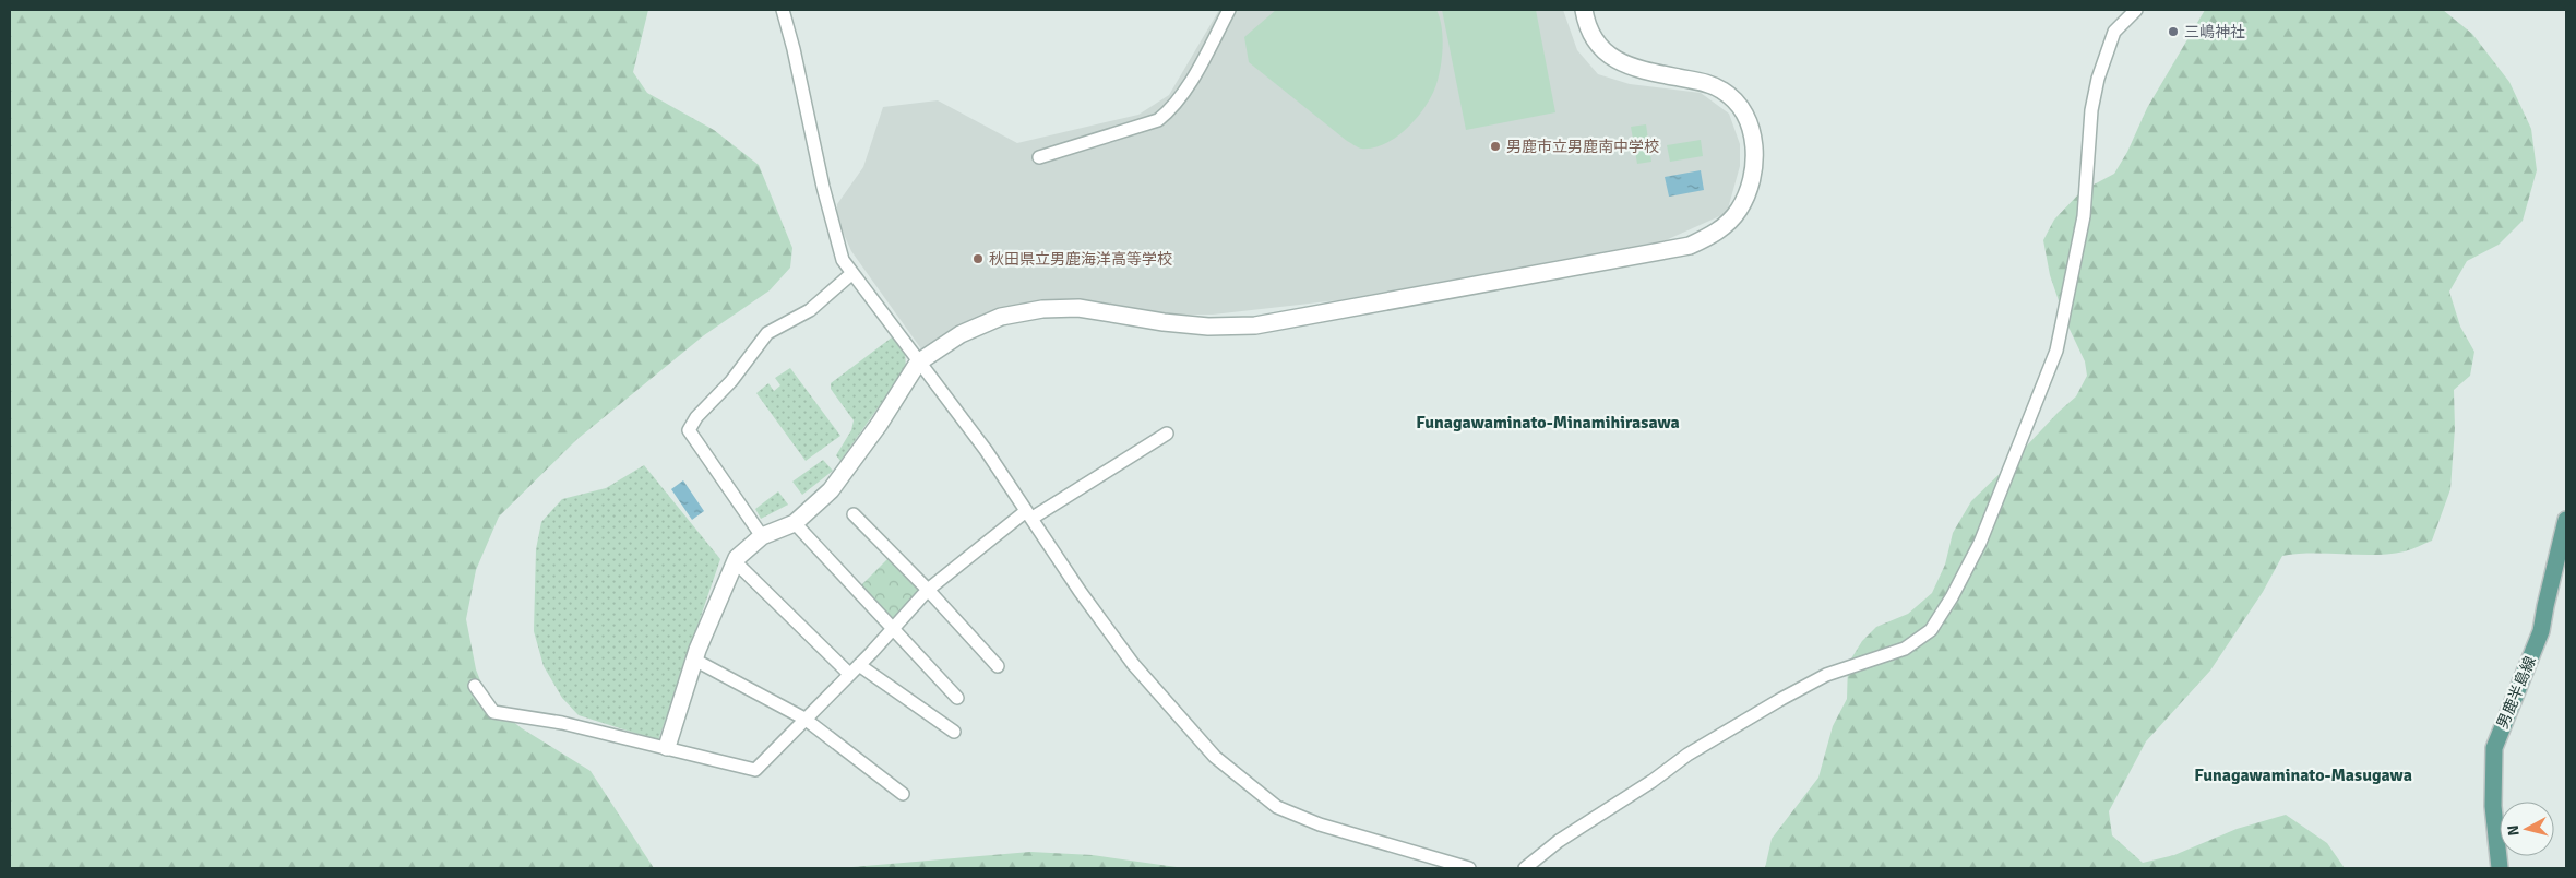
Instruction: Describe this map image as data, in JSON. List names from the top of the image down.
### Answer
{
  "streets": {
    "main road": ["男鹿半島線"]
  },
  "districts": ["Funagawaminato-Minamihirasawa", "Funagawaminato-Masugawa"],
  "places": ["三嶋神社", "男鹿市立男鹿南中学校", "秋田県立男鹿海洋高等学校"],
  "north": "left"
}
